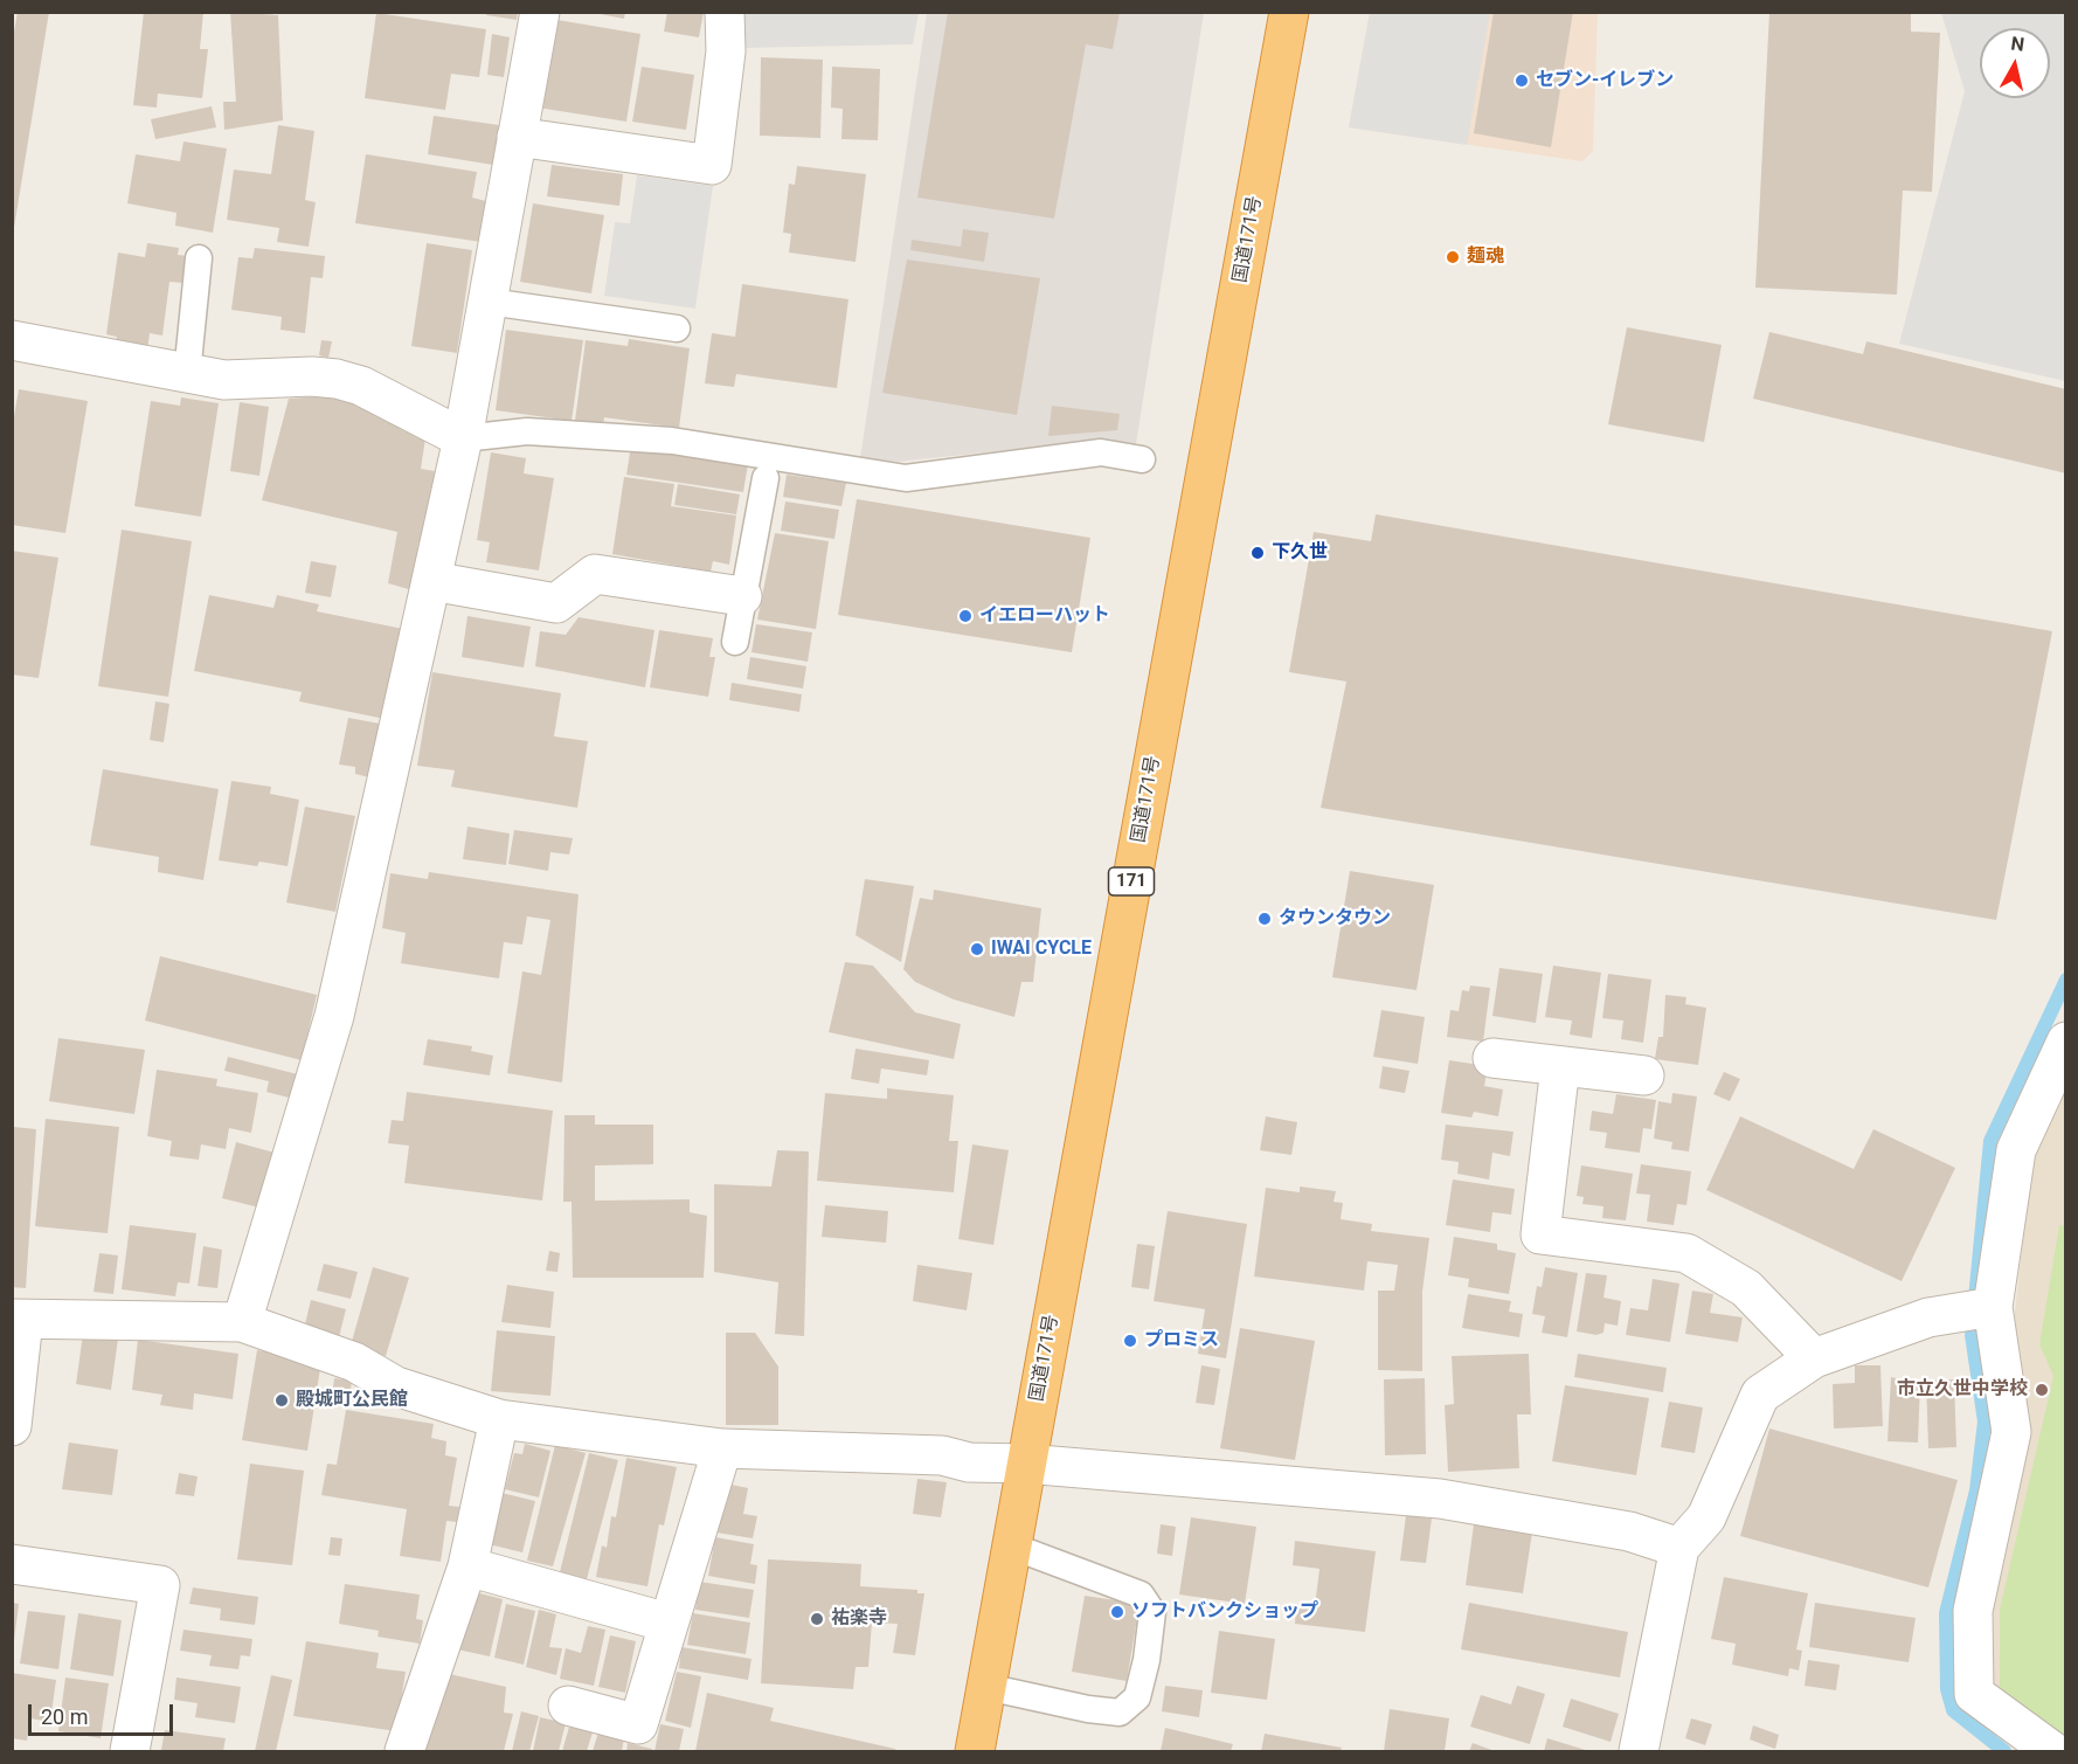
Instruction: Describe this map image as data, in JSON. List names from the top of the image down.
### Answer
{
  "streets": {
    "highway": ["国道171号", "171"]
  },
  "places": [
    "セブン-イレブン",
    "麺魂",
    "下久世",
    "イエローハット",
    "タウンタウン",
    "IWAI CYCLE",
    "プロミス",
    "市立久世中学校",
    "殿城町公民館",
    "ソフトバンクショップ",
    "祐楽寺"
  ],
  "scale_bar": "20 m",
  "north": "top"
}
